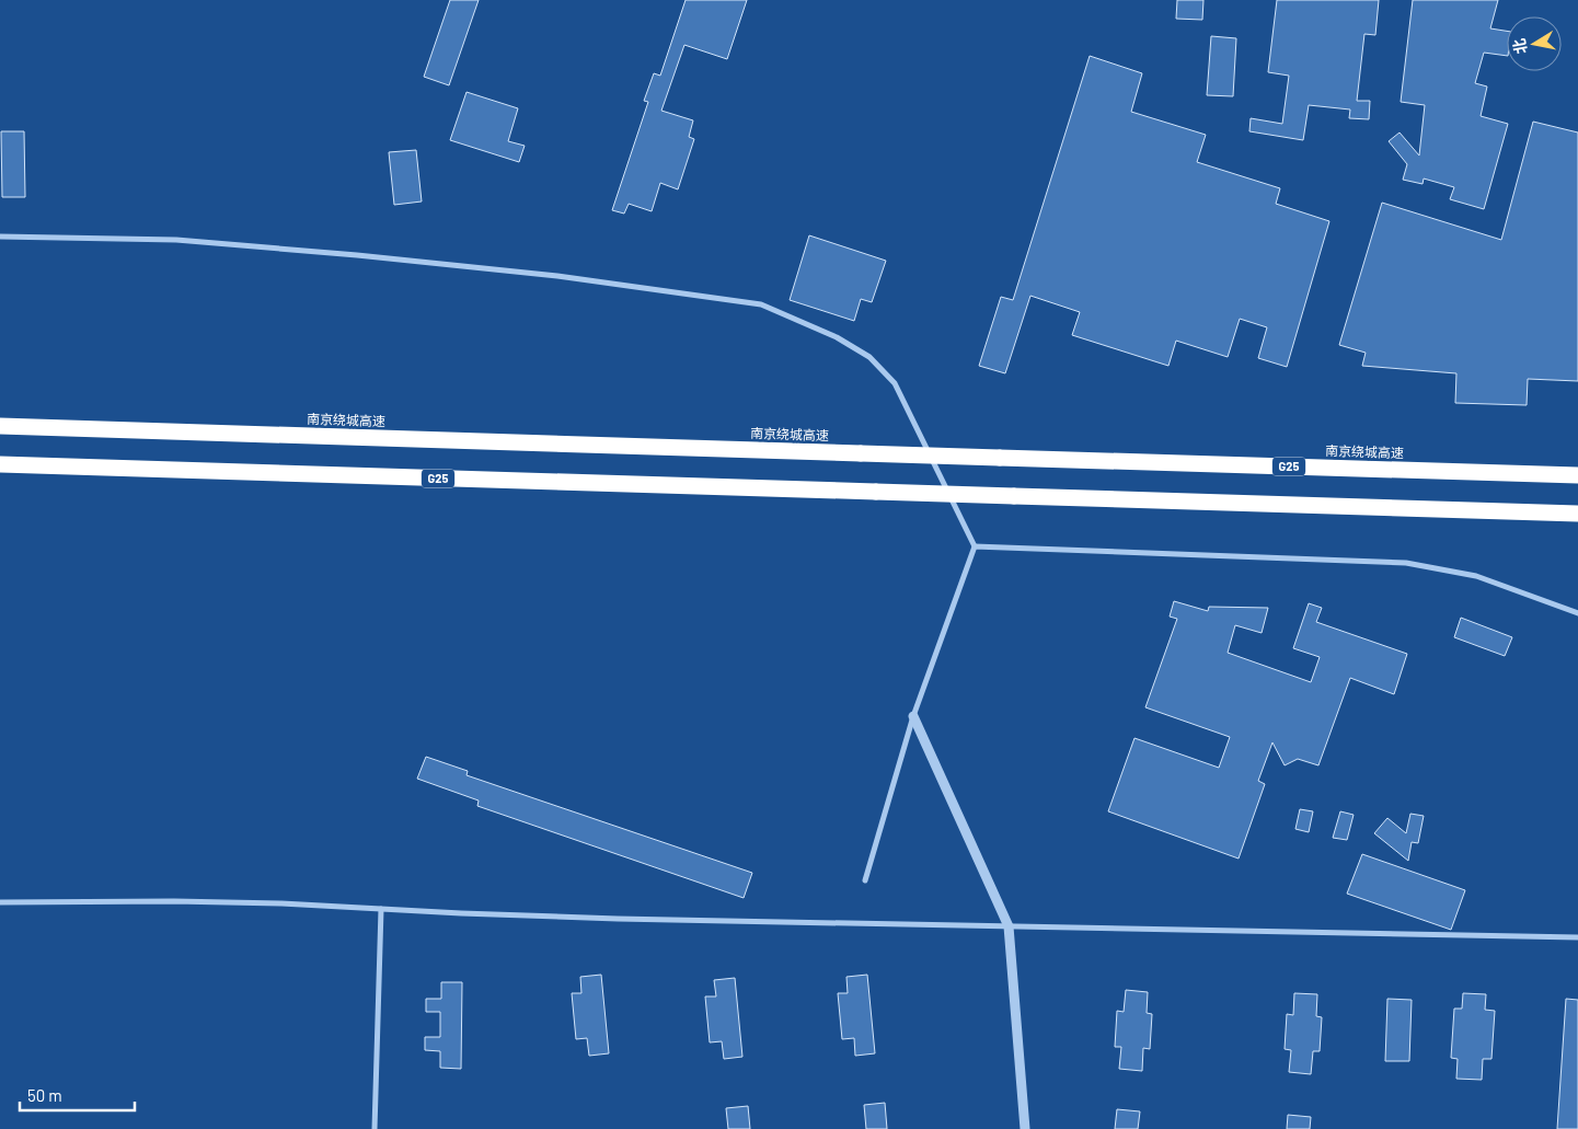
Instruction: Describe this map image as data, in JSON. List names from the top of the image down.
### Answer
{
  "streets": {
    "highway": ["南京绕城高速", "G25"]
  },
  "scale_bar": "50 m",
  "north": "left"
}
